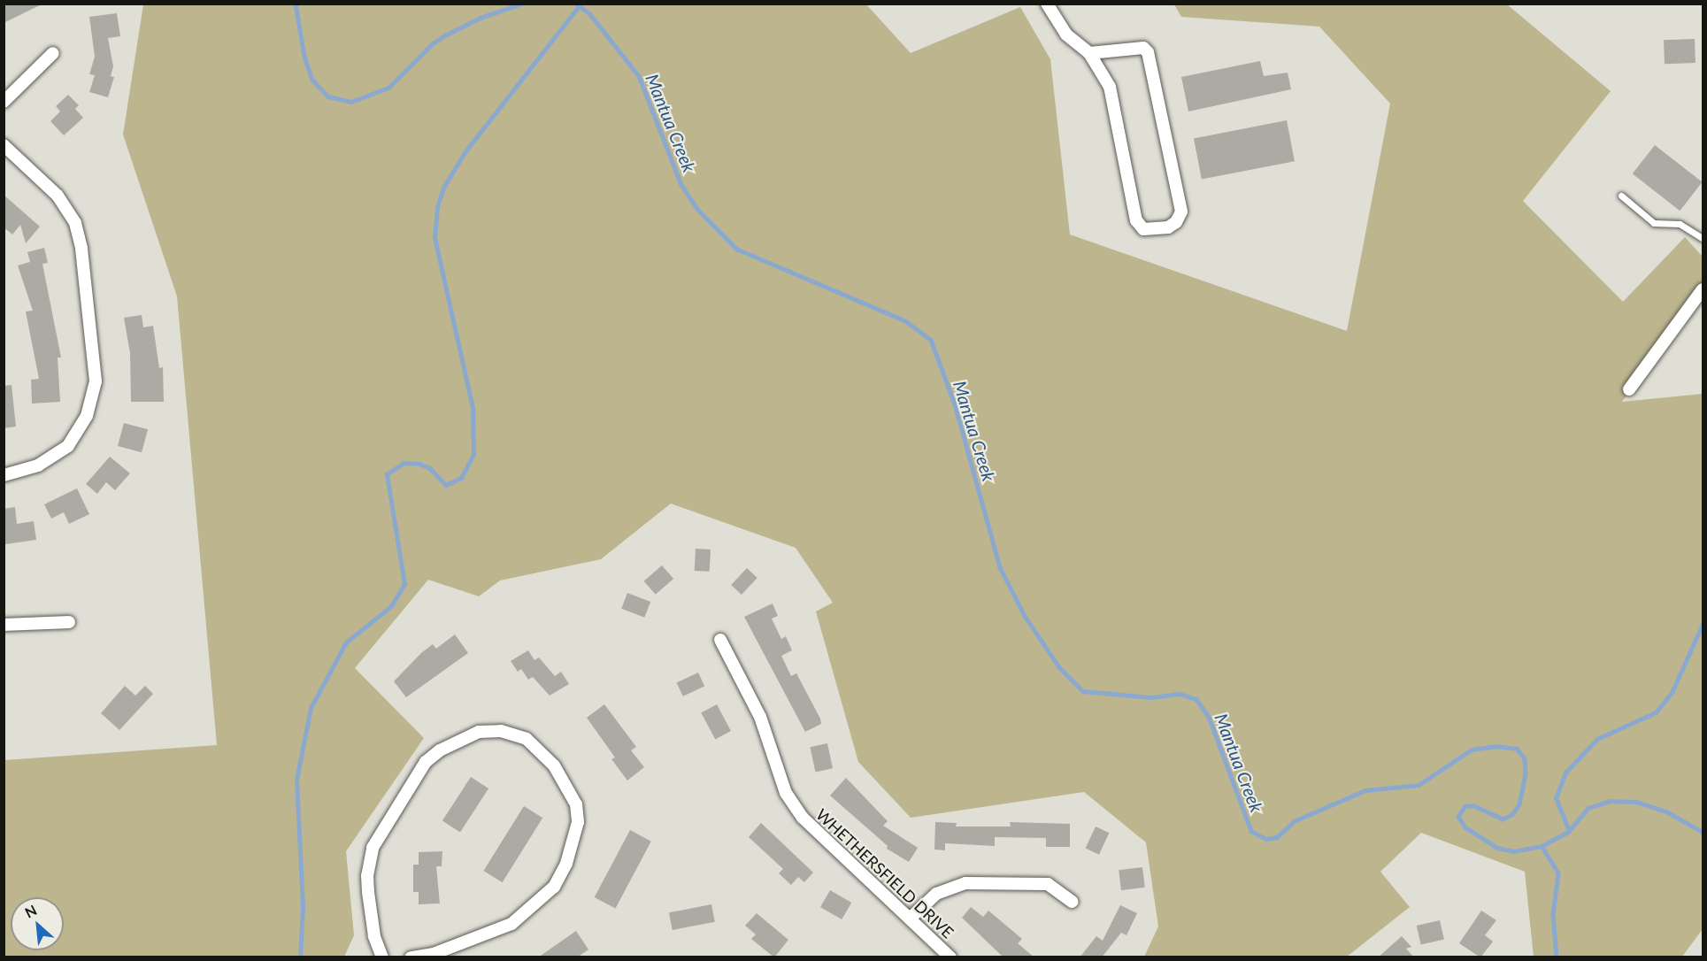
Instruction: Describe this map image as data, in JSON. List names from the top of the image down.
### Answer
{
  "streets": {
    "street": ["WHETHERSFIELD DRIVE"]
  },
  "water": ["Mantua Creek"],
  "north": "top left"
}
